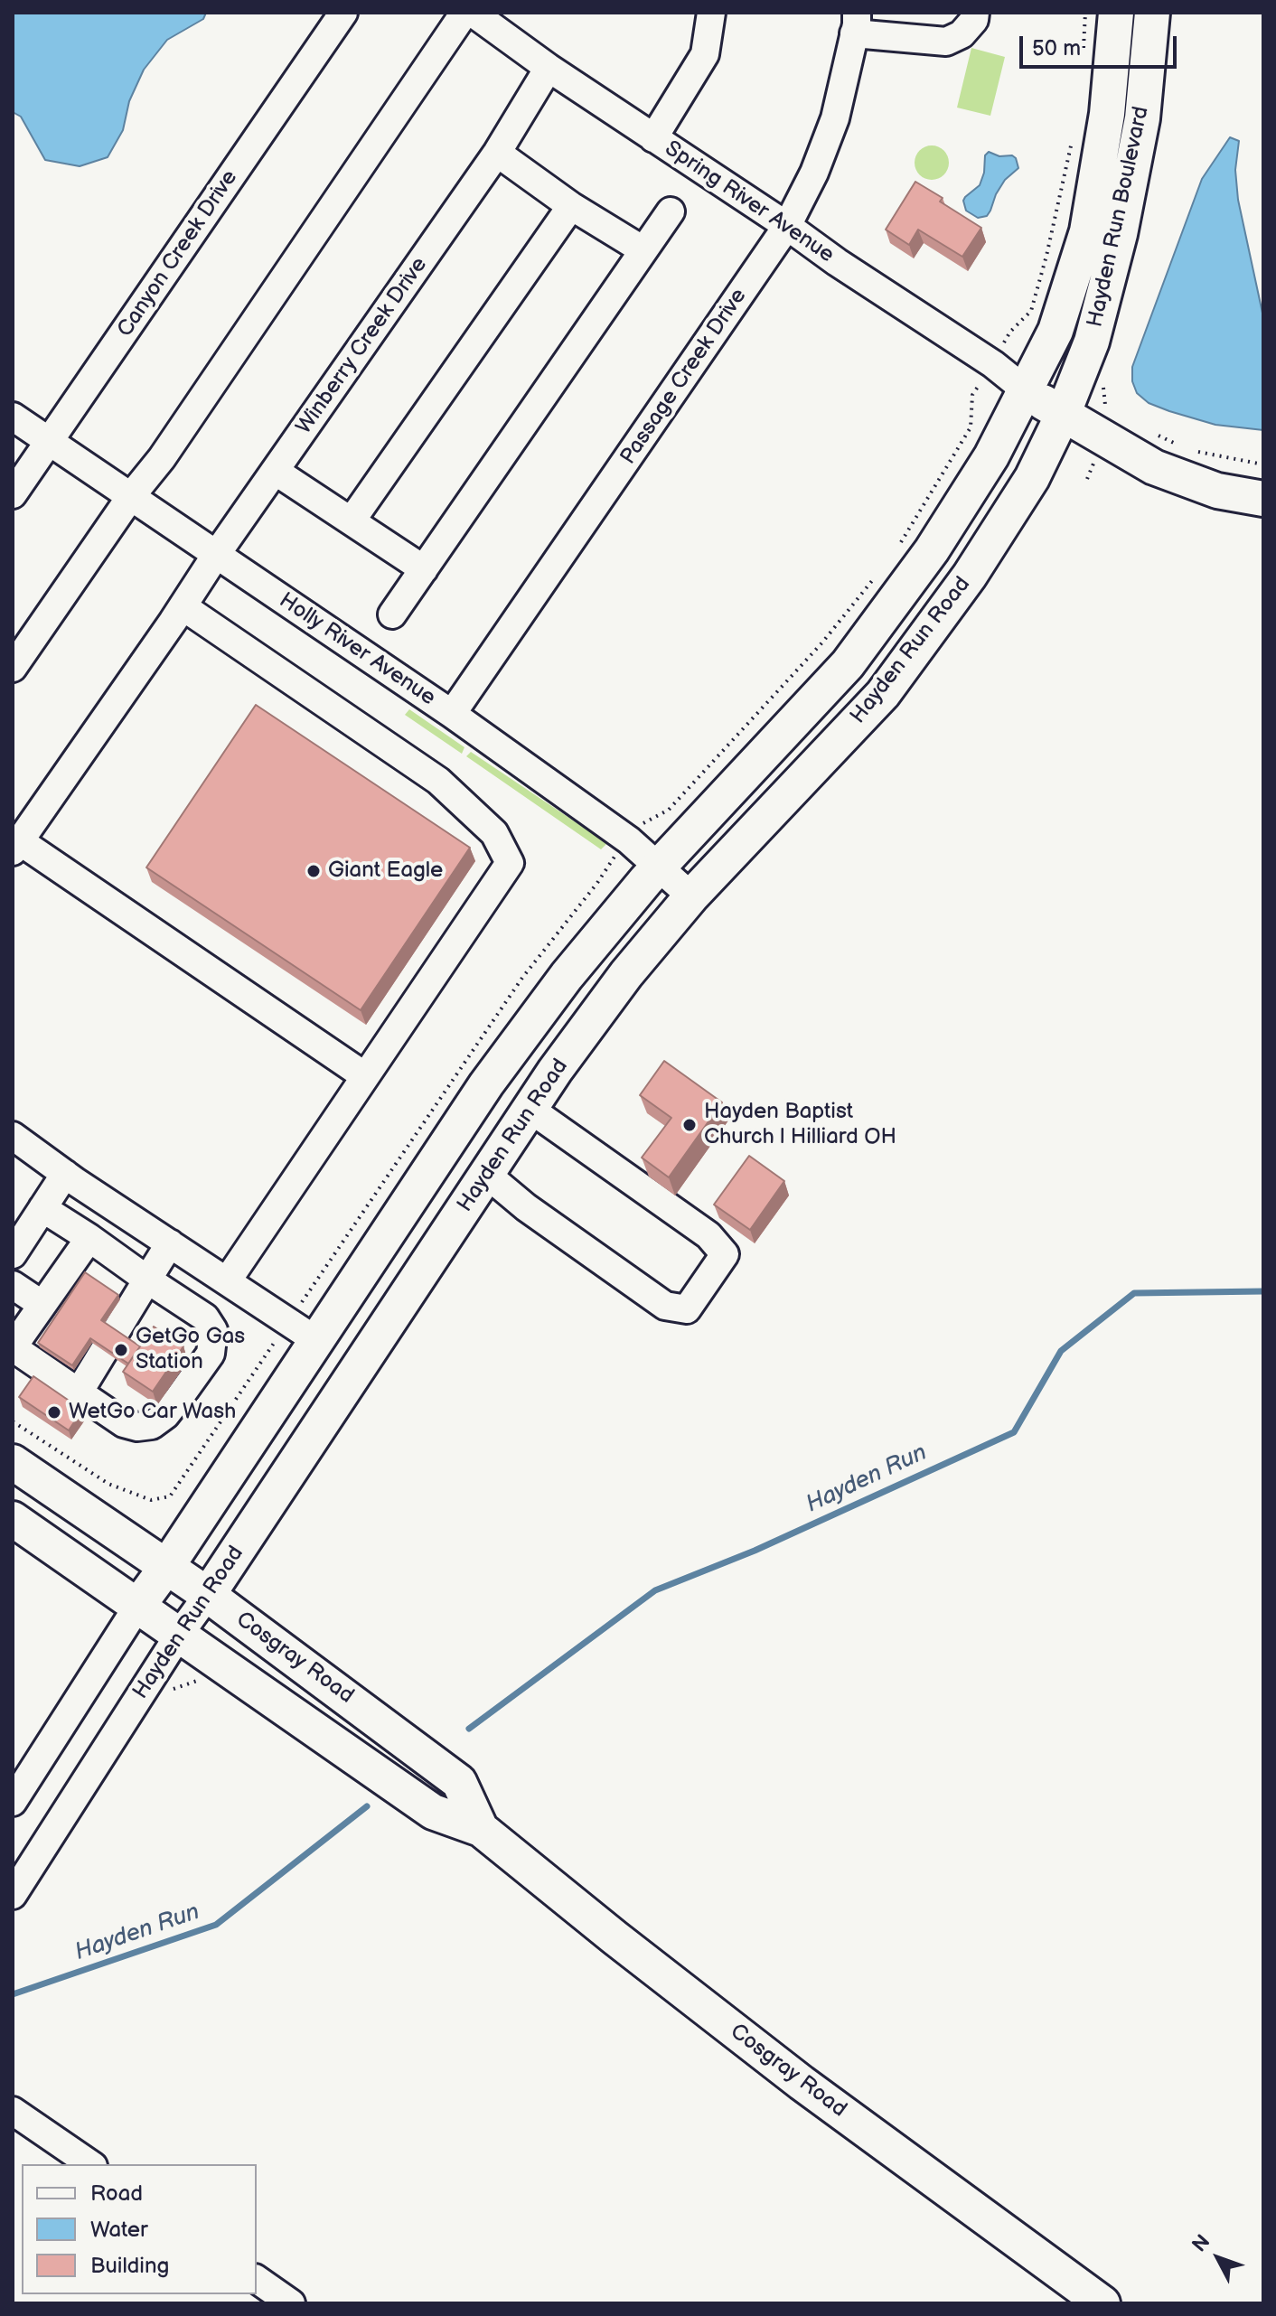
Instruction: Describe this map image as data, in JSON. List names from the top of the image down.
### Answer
{
  "streets": {
    "main road": ["Hayden Run Boulevard", "Hayden Run Road", "Cosgray Road"],
    "street": [
      "Spring River Avenue",
      "Canyon Creek Drive",
      "Winberry Creek Drive",
      "Passage Creek Drive",
      "Holly River Avenue"
    ]
  },
  "crossings": [
    ["Spring River Avenue", "Hayden Run Boulevard"],
    ["Spring River Avenue", "Winberry Creek Drive"],
    ["Spring River Avenue", "Passage Creek Drive"],
    ["Spring River Avenue", "Hayden Run Road"],
    ["Hayden Run Boulevard", "Hayden Run Road"],
    ["Canyon Creek Drive", "Holly River Avenue"],
    ["Winberry Creek Drive", "Holly River Avenue"],
    ["Passage Creek Drive", "Holly River Avenue"],
    ["Holly River Avenue", "Hayden Run Road"],
    ["Hayden Run Road", "Cosgray Road"]
  ],
  "water": ["Hayden Run"],
  "places": [
    "Giant Eagle",
    "Hayden Baptist Church | Hilliard OH",
    "GetGo Gas Station",
    "WetGo Car Wash"
  ],
  "legend": ["Road", "Water", "Building"],
  "scale_bar": "50 m",
  "north": "top left"
}
